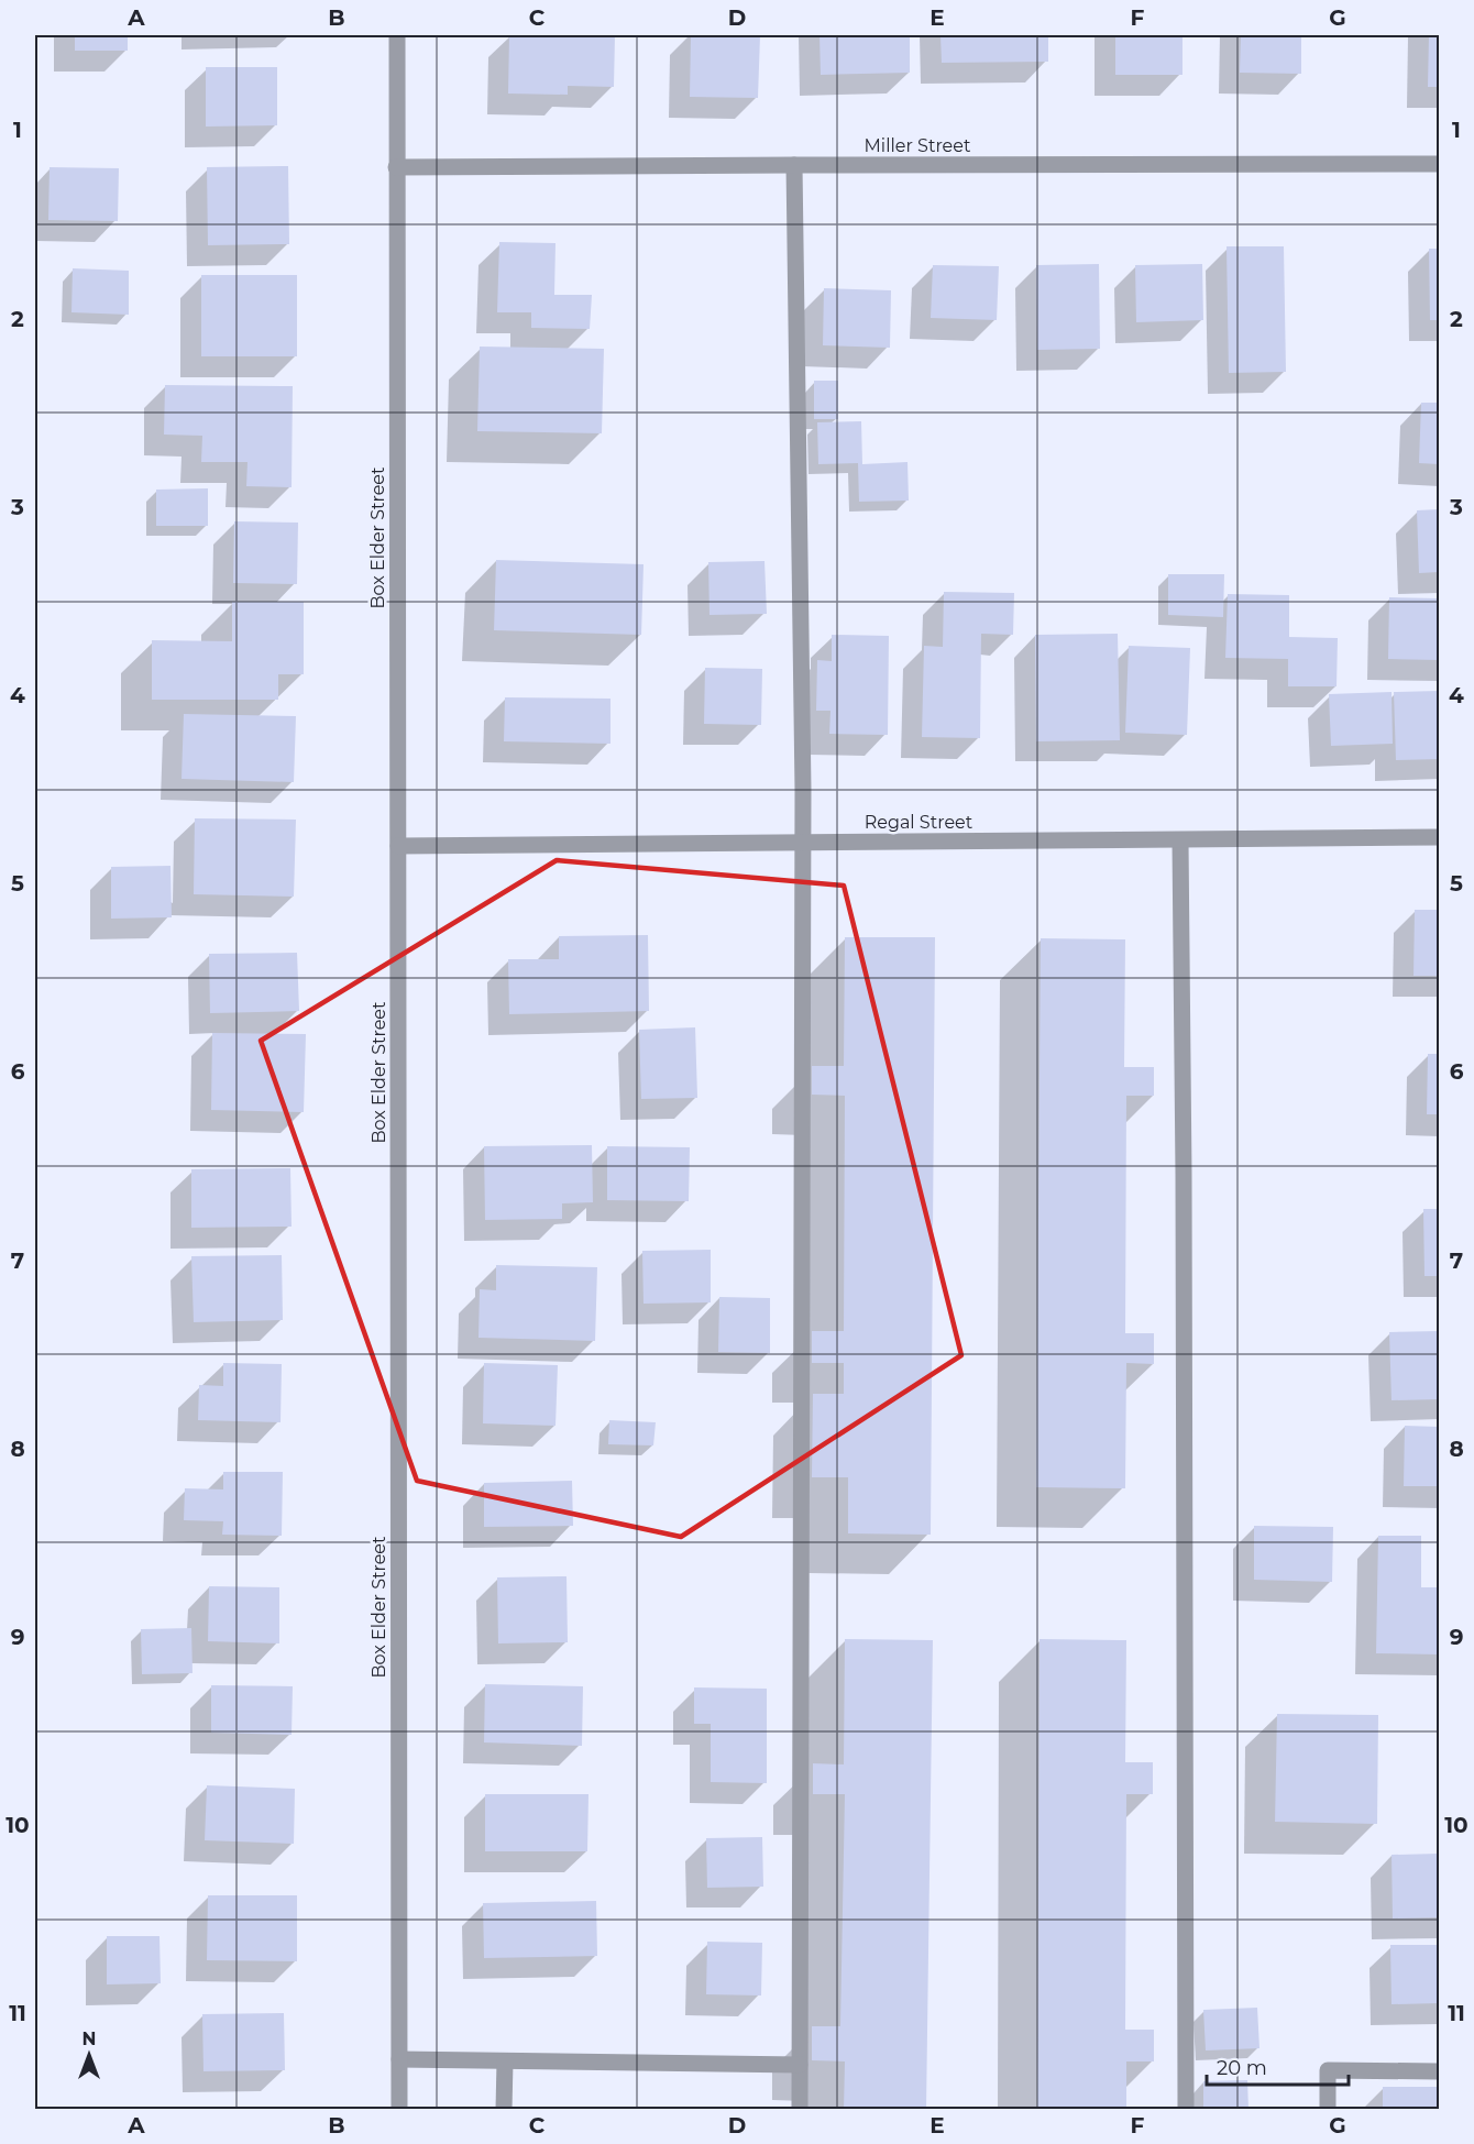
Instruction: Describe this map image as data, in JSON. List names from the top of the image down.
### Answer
{
  "streets": {
    "street": ["Miller Street", "Box Elder Street", "Regal Street"]
  },
  "crossings": [
    ["Miller Street", "Box Elder Street"],
    ["Box Elder Street", "Regal Street"]
  ],
  "scale_bar": "20 m",
  "north": "top",
  "grid": {
    "columns": [
      "A",
      "B",
      "C",
      "D",
      "E",
      "F",
      "G"
    ],
    "rows": [
      "1",
      "2",
      "3",
      "4",
      "5",
      "6",
      "7",
      "8",
      "9",
      "10",
      "11"
    ]
  }
}
